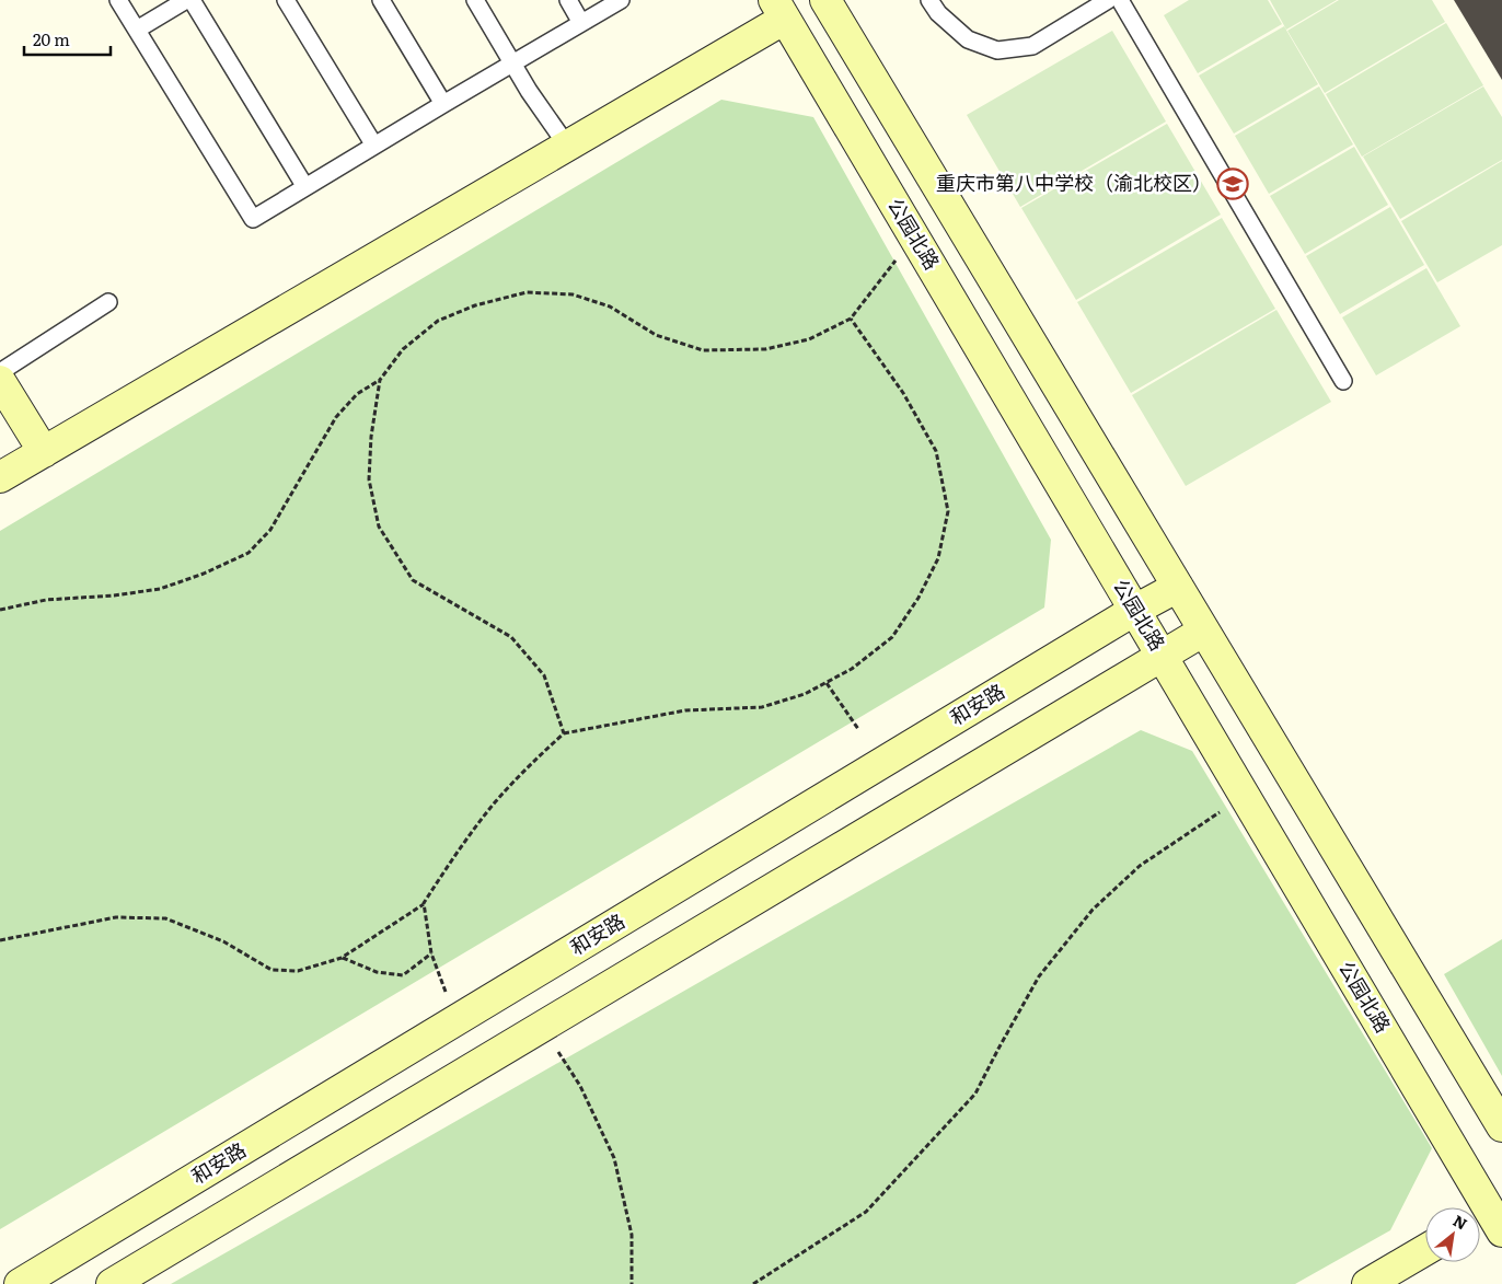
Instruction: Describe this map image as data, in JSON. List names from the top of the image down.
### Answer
{
  "streets": {
    "main road": ["公园北路", "和安路"]
  },
  "crossings": [
    ["公园北路", "和安路"]
  ],
  "places": {
    "school or university": ["重庆市第八中学校（渝北校区）"]
  },
  "scale_bar": "20 m",
  "north": "top right"
}
